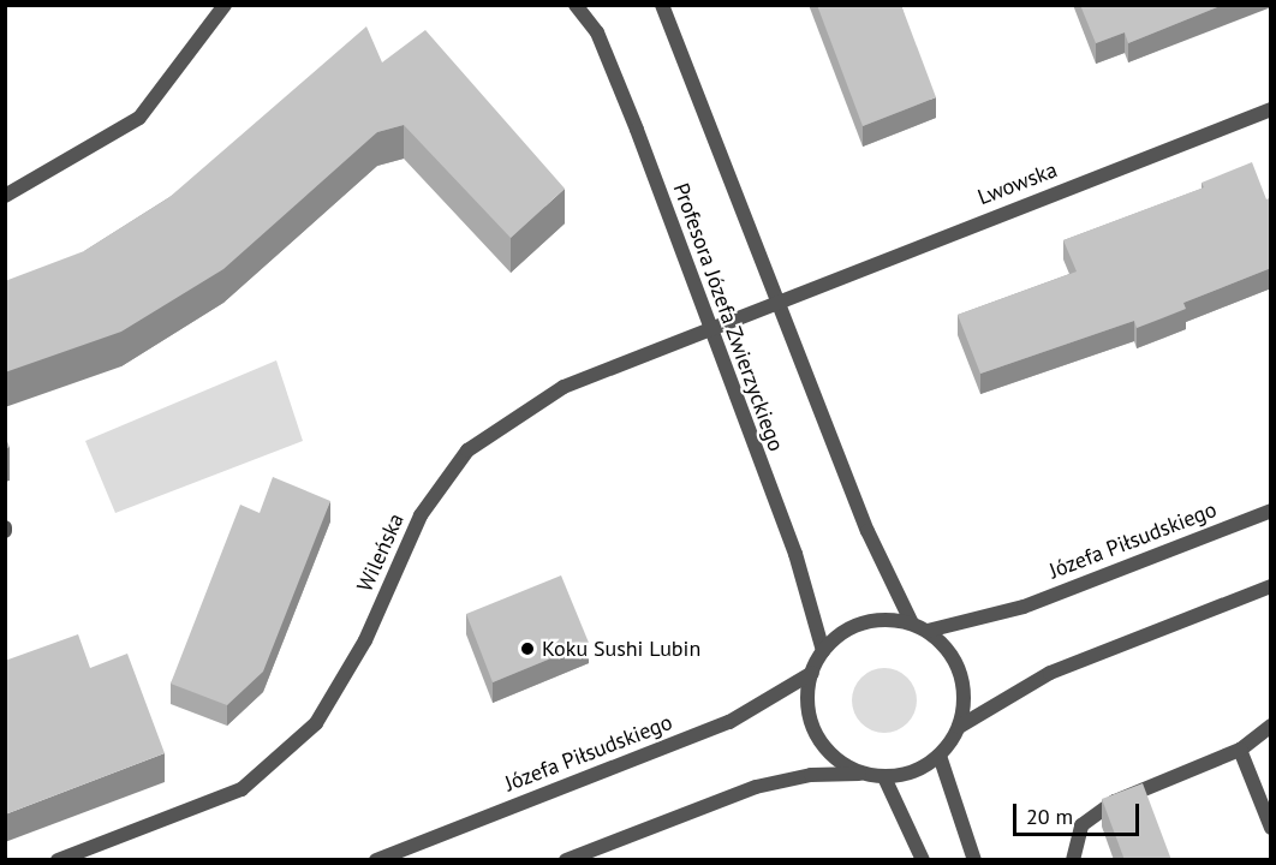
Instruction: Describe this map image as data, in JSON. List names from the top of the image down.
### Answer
{
  "streets": {
    "street": [
      "Lwowska",
      "Profesora Józefa Zwierzyckiego",
      "Józefa Piłsudskiego",
      "Wileńska"
    ]
  },
  "crossings": [
    ["Lwowska", "Wileńska"],
    ["Profesora Józefa Zwierzyckiego", "Józefa Piłsudskiego"],
    ["Profesora Józefa Zwierzyckiego", "Wileńska"]
  ],
  "places": ["Koku Sushi Lubin"],
  "scale_bar": "20 m"
}
